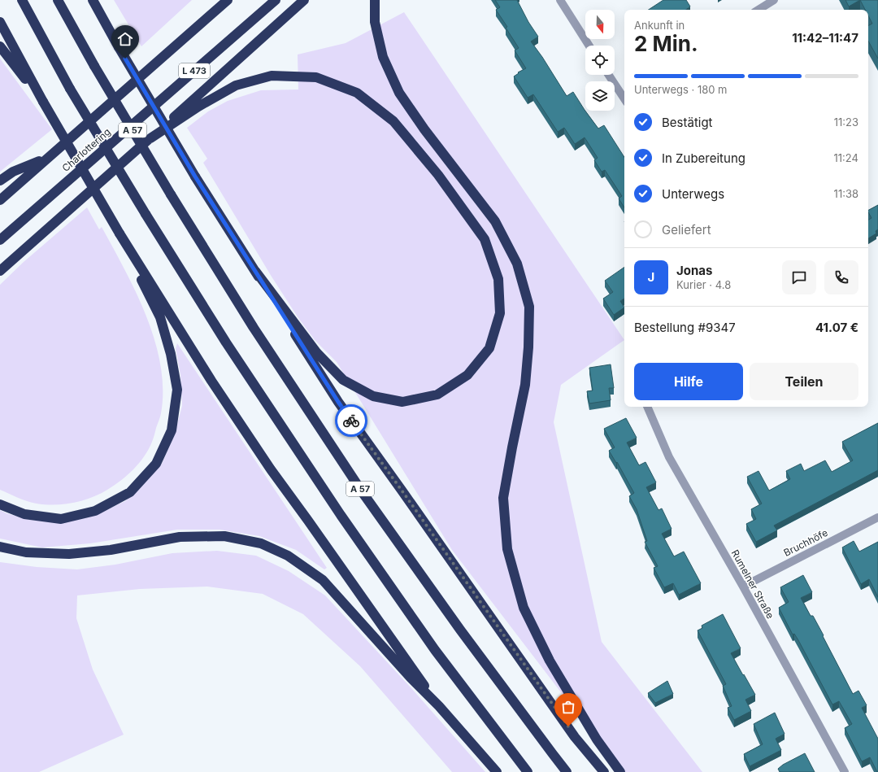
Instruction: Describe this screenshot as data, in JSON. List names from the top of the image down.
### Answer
{
  "streets": {
    "highway": ["L 473", "A 57", "Charlottering"],
    "street": ["Bruchhöfe", "Rumelner Straße"]
  },
  "crossings": [
    ["Bruchhöfe", "Rumelner Straße"]
  ],
  "north": "bottom",
  "page": {
    "heading": ["2 Min.", "Ankunft in", "11:42–11:47"],
    "panel": [
      "Jonas",
      "Kurier · 4.8",
      "Bestellung #9347",
      "41.07 €"
    ],
    "bar": "Unterwegs · 180 m",
    "list": [
      ["Bestätigt", "11:23"],
      ["In Zubereitung", "11:24"],
      ["Unterwegs", "11:38"],
      "Geliefert"
    ],
    "round": "J",
    "buttons": ["Hilfe", "Teilen"]
  }
}
